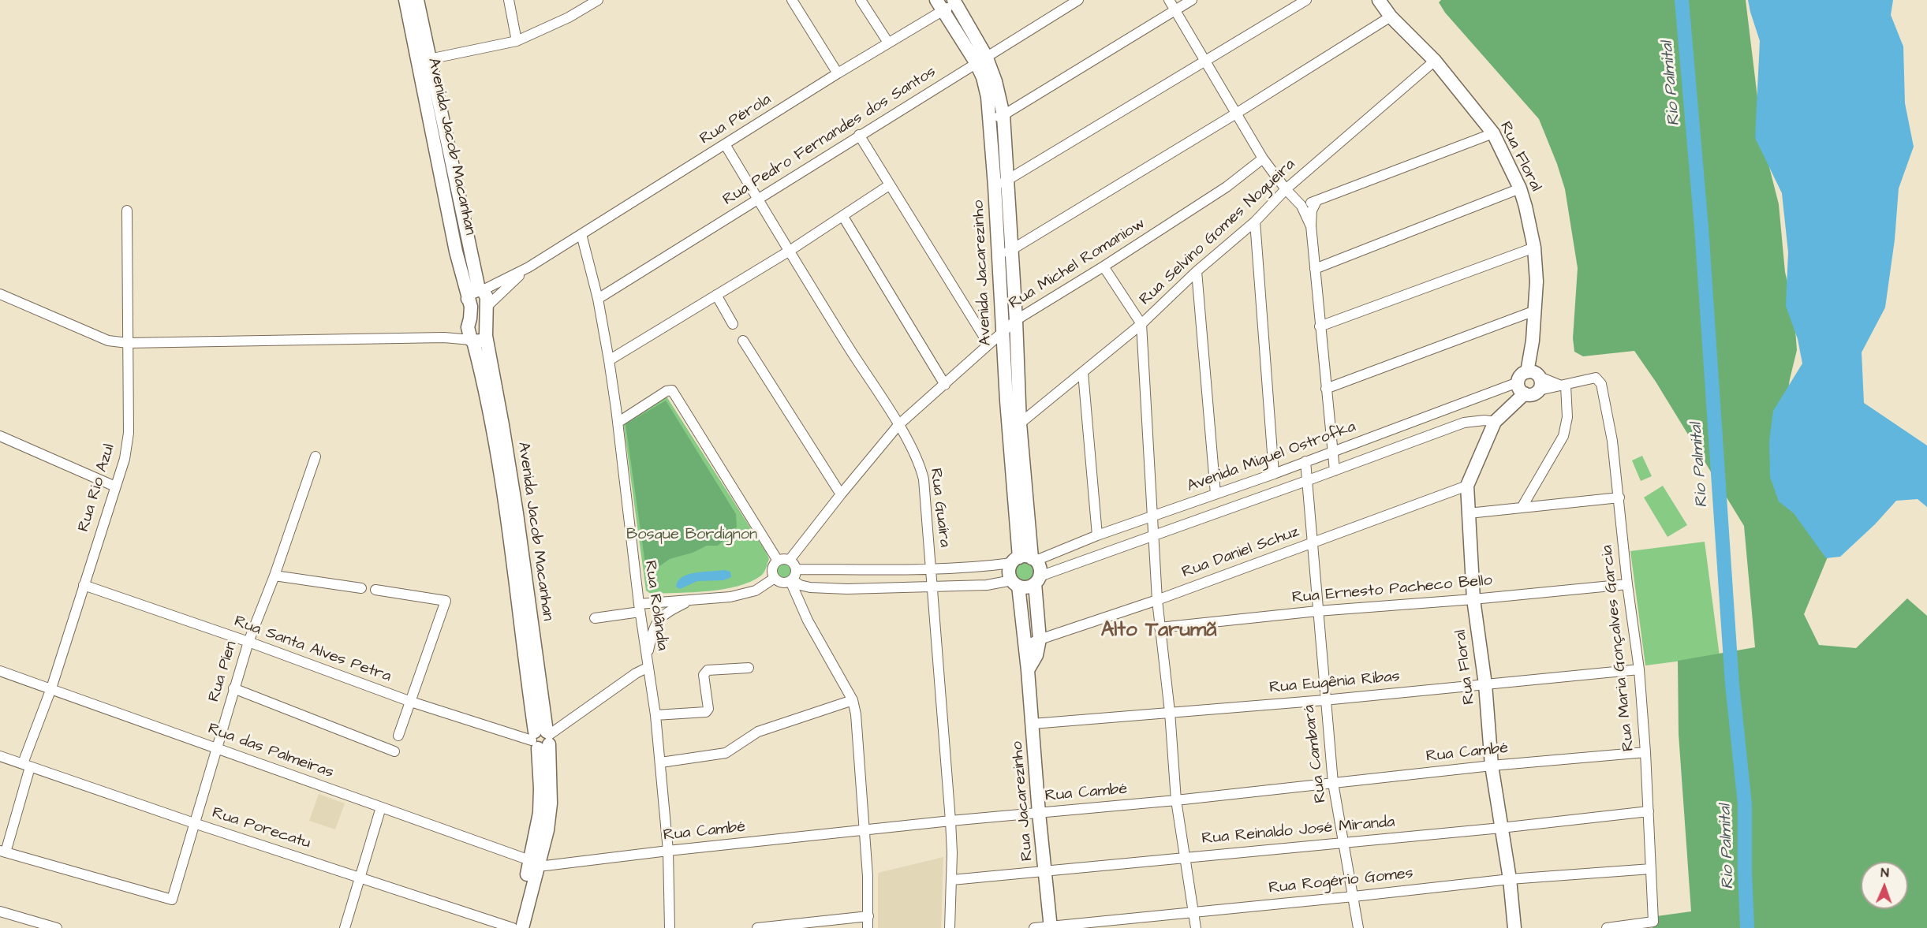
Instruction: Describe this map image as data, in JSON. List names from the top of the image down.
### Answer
{
  "streets": {
    "street": [
      "Rua Pérola",
      "Rua Pedro Fernandes dos Santos",
      "Avenida Jacob Macanhan",
      "Rua Floral",
      "Rua Selvino Gomes Nogueira",
      "Rua Michel Romaniow",
      "Avenida Jacarezinho",
      "Avenida Miguel Ostrofka",
      "Rua Rio Azul",
      "Rua Guaíra",
      "Rua Daniel Schuz",
      "Rua Ernesto Pacheco Bello",
      "Rua Rolândia",
      "Rua Maria Gonçalves Garcia",
      "Rua Santa Alves Petra",
      "Rua Píen",
      "Rua Eugênia Ribas",
      "Rua das Palmeiras",
      "Rua Cambé",
      "Rua Cambará",
      "Rua Jacarezinho",
      "Rua Porecatu",
      "Rua Reinaldo José Miranda",
      "Rua Rogério Gomes"
    ]
  },
  "crossings": [
    ["Rua Pérola", "Avenida Jacob Macanhan"],
    ["Rua Pérola", "Avenida Jacarezinho"],
    ["Rua Pérola", "Rua Guaíra"],
    ["Rua Pérola", "Rua Rolândia"],
    ["Rua Pedro Fernandes dos Santos", "Avenida Jacarezinho"],
    ["Rua Pedro Fernandes dos Santos", "Rua Guaíra"],
    ["Rua Pedro Fernandes dos Santos", "Rua Rolândia"],
    ["Avenida Jacob Macanhan", "Rua Santa Alves Petra"],
    ["Avenida Jacob Macanhan", "Rua das Palmeiras"],
    ["Avenida Jacob Macanhan", "Rua Cambé"],
    ["Avenida Jacob Macanhan", "Rua Porecatu"],
    ["Rua Floral", "Rua Selvino Gomes Nogueira"],
    ["Rua Floral", "Avenida Miguel Ostrofka"],
    ["Rua Floral", "Rua Daniel Schuz"],
    ["Rua Floral", "Rua Ernesto Pacheco Bello"],
    ["Rua Floral", "Rua Eugênia Ribas"],
    ["Rua Floral", "Rua Cambé"],
    ["Rua Floral", "Rua Reinaldo José Miranda"],
    ["Rua Floral", "Rua Rogério Gomes"],
    ["Rua Selvino Gomes Nogueira", "Avenida Jacarezinho"],
    ["Rua Michel Romaniow", "Avenida Jacarezinho"],
    ["Rua Michel Romaniow", "Avenida Miguel Ostrofka"],
    ["Rua Michel Romaniow", "Rua Guaíra"],
    ["Avenida Jacarezinho", "Avenida Miguel Ostrofka"],
    ["Avenida Jacarezinho", "Rua Jacarezinho"],
    ["Avenida Miguel Ostrofka", "Rua Guaíra"],
    ["Avenida Miguel Ostrofka", "Rua Maria Gonçalves Garcia"],
    ["Avenida Miguel Ostrofka", "Rua Cambará"],
    ["Avenida Miguel Ostrofka", "Rua Jacarezinho"],
    ["Rua Rio Azul", "Rua Santa Alves Petra"],
    ["Rua Rio Azul", "Rua Píen"],
    ["Rua Rio Azul", "Rua das Palmeiras"],
    ["Rua Rio Azul", "Rua Porecatu"],
    ["Rua Guaíra", "Rua Cambé"],
    ["Rua Guaíra", "Rua Reinaldo José Miranda"],
    ["Rua Daniel Schuz", "Rua Cambará"],
    ["Rua Daniel Schuz", "Rua Jacarezinho"],
    ["Rua Ernesto Pacheco Bello", "Rua Maria Gonçalves Garcia"],
    ["Rua Ernesto Pacheco Bello", "Rua Cambará"],
    ["Rua Rolândia", "Rua Cambé"],
    ["Rua Maria Gonçalves Garcia", "Rua Eugênia Ribas"],
    ["Rua Maria Gonçalves Garcia", "Rua Cambé"],
    ["Rua Maria Gonçalves Garcia", "Rua Reinaldo José Miranda"],
    ["Rua Maria Gonçalves Garcia", "Rua Rogério Gomes"],
    ["Rua Santa Alves Petra", "Rua Píen"],
    ["Rua Píen", "Rua das Palmeiras"],
    ["Rua Píen", "Rua Porecatu"],
    ["Rua Eugênia Ribas", "Rua Cambará"],
    ["Rua Eugênia Ribas", "Rua Jacarezinho"],
    ["Rua das Palmeiras", "Rua Cambé"],
    ["Rua Cambé", "Rua Cambará"],
    ["Rua Cambé", "Rua Jacarezinho"],
    ["Rua Cambará", "Rua Reinaldo José Miranda"],
    ["Rua Cambará", "Rua Rogério Gomes"],
    ["Rua Jacarezinho", "Rua Reinaldo José Miranda"],
    ["Rua Jacarezinho", "Rua Rogério Gomes"]
  ],
  "districts": ["Alto Tarumã"],
  "water": ["Rio Palmital"],
  "parks": ["Bosque Bordignon"],
  "north": "top"
}
